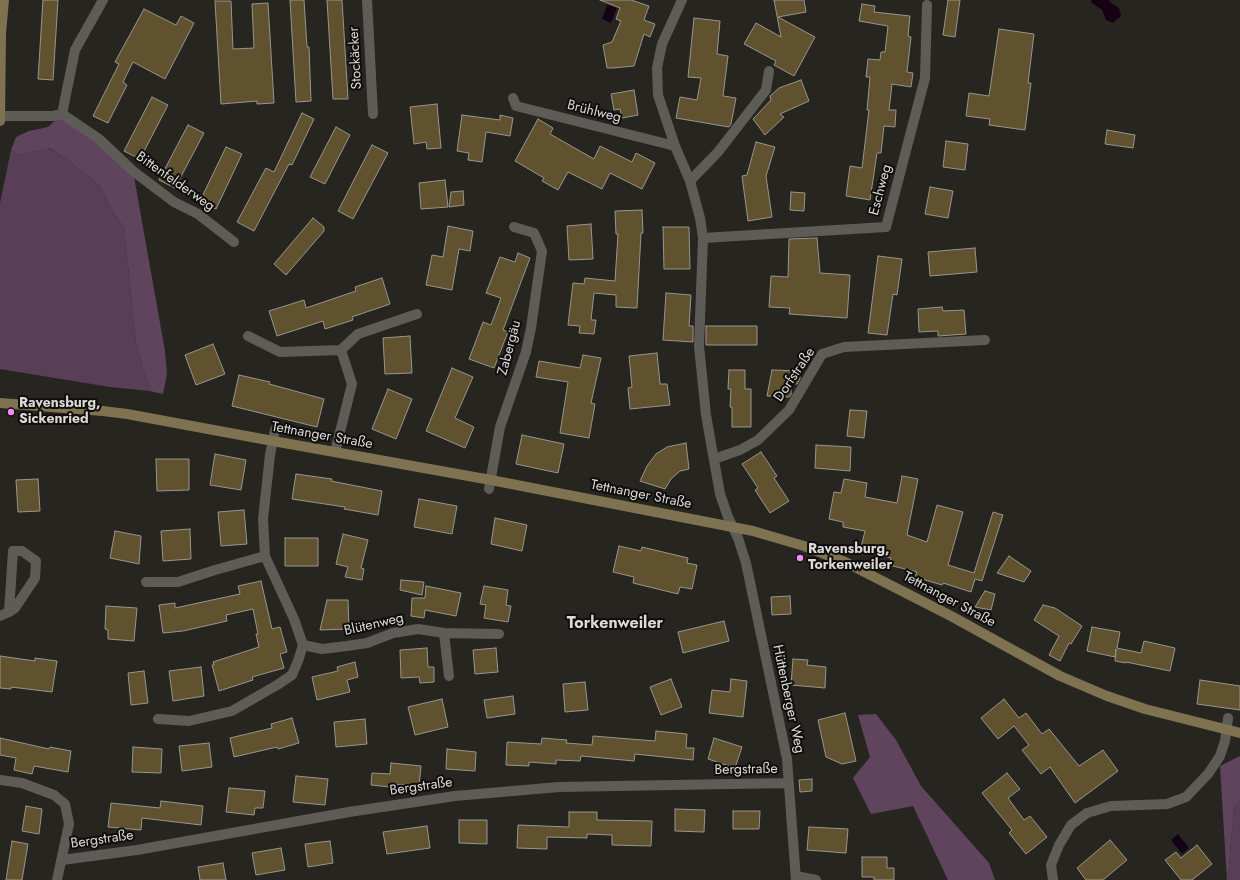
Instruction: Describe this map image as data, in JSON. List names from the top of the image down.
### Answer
{
  "streets": {
    "street": [
      "Stockäcker",
      "Brühlweg",
      "Bittenfelderweg",
      "Eschweg",
      "Zabergäu",
      "Dorfstraße",
      "Tettnanger Straße",
      "Blütenweg",
      "Hüttenberger Weg",
      "Bergstraße"
    ]
  },
  "crossings": [
    ["Zabergäu", "Tettnanger Straße"],
    ["Tettnanger Straße", "Hüttenberger Weg"],
    ["Hüttenberger Weg", "Bergstraße"]
  ],
  "districts": ["Torkenweiler"],
  "places": ["Ravensburg, Sickenried", "Ravensburg, Torkenweiler"]
}
